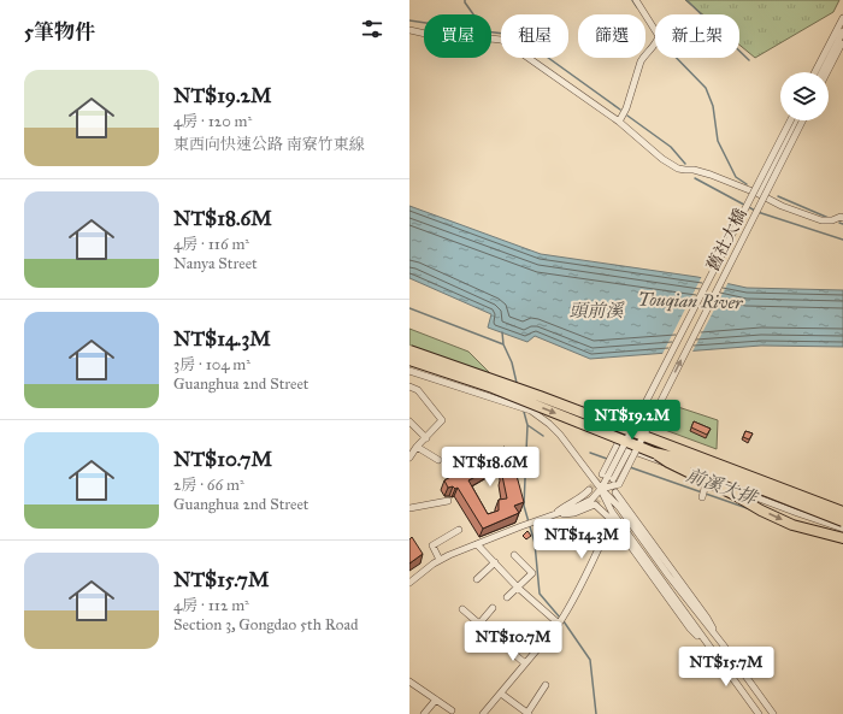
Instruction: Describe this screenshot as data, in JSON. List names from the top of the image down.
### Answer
{
  "streets": {
    "street": ["舊社大橋"]
  },
  "water": ["Touqian River", "頭前溪", "前溪大排"],
  "page": {
    "heading": "5筆物件",
    "chip": [
      "買屋",
      "租屋",
      "篩選",
      "新上架"
    ],
    "list": [
      {
        "name": "NT$19.2M",
        "note": "4房 · 120 m² · 東西向快速公路 南寮竹東線"
      },
      {
        "name": "NT$18.6M",
        "note": "4房 · 116 m² · Nanya Street"
      },
      {
        "name": "NT$14.3M",
        "note": "3房 · 104 m² · Guanghua 2nd Street"
      },
      {
        "name": "NT$10.7M",
        "note": "2房 · 66 m² · Guanghua 2nd Street"
      },
      {
        "name": "NT$15.7M",
        "note": "4房 · 112 m² · Section 3, Gongdao 5th Road"
      }
    ],
    "price": [
      "NT$19.2M",
      "NT$18.6M",
      "NT$14.3M",
      "NT$10.7M",
      "NT$15.7M"
    ]
  }
}
